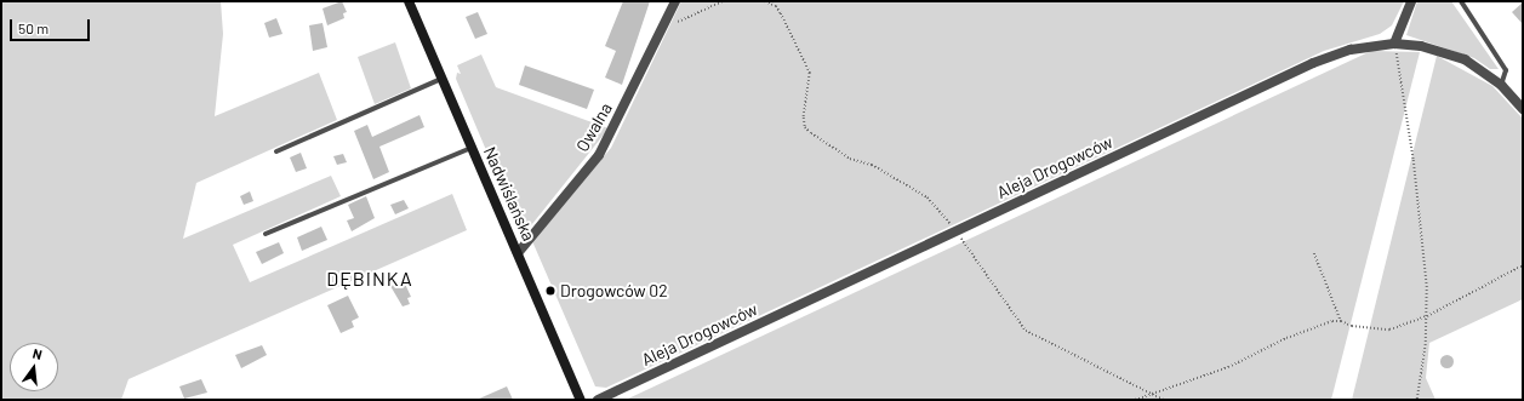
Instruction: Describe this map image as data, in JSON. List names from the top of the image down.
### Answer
{
  "streets": {
    "main road": ["Nadwiślańska"],
    "street": ["Owalna", "Aleja Drogowców"]
  },
  "crossings": [
    ["Owalna", "Nadwiślańska"]
  ],
  "districts": ["DĘBINKA"],
  "places": ["Drogowców 02"],
  "scale_bar": "50 m",
  "north": "top"
}
